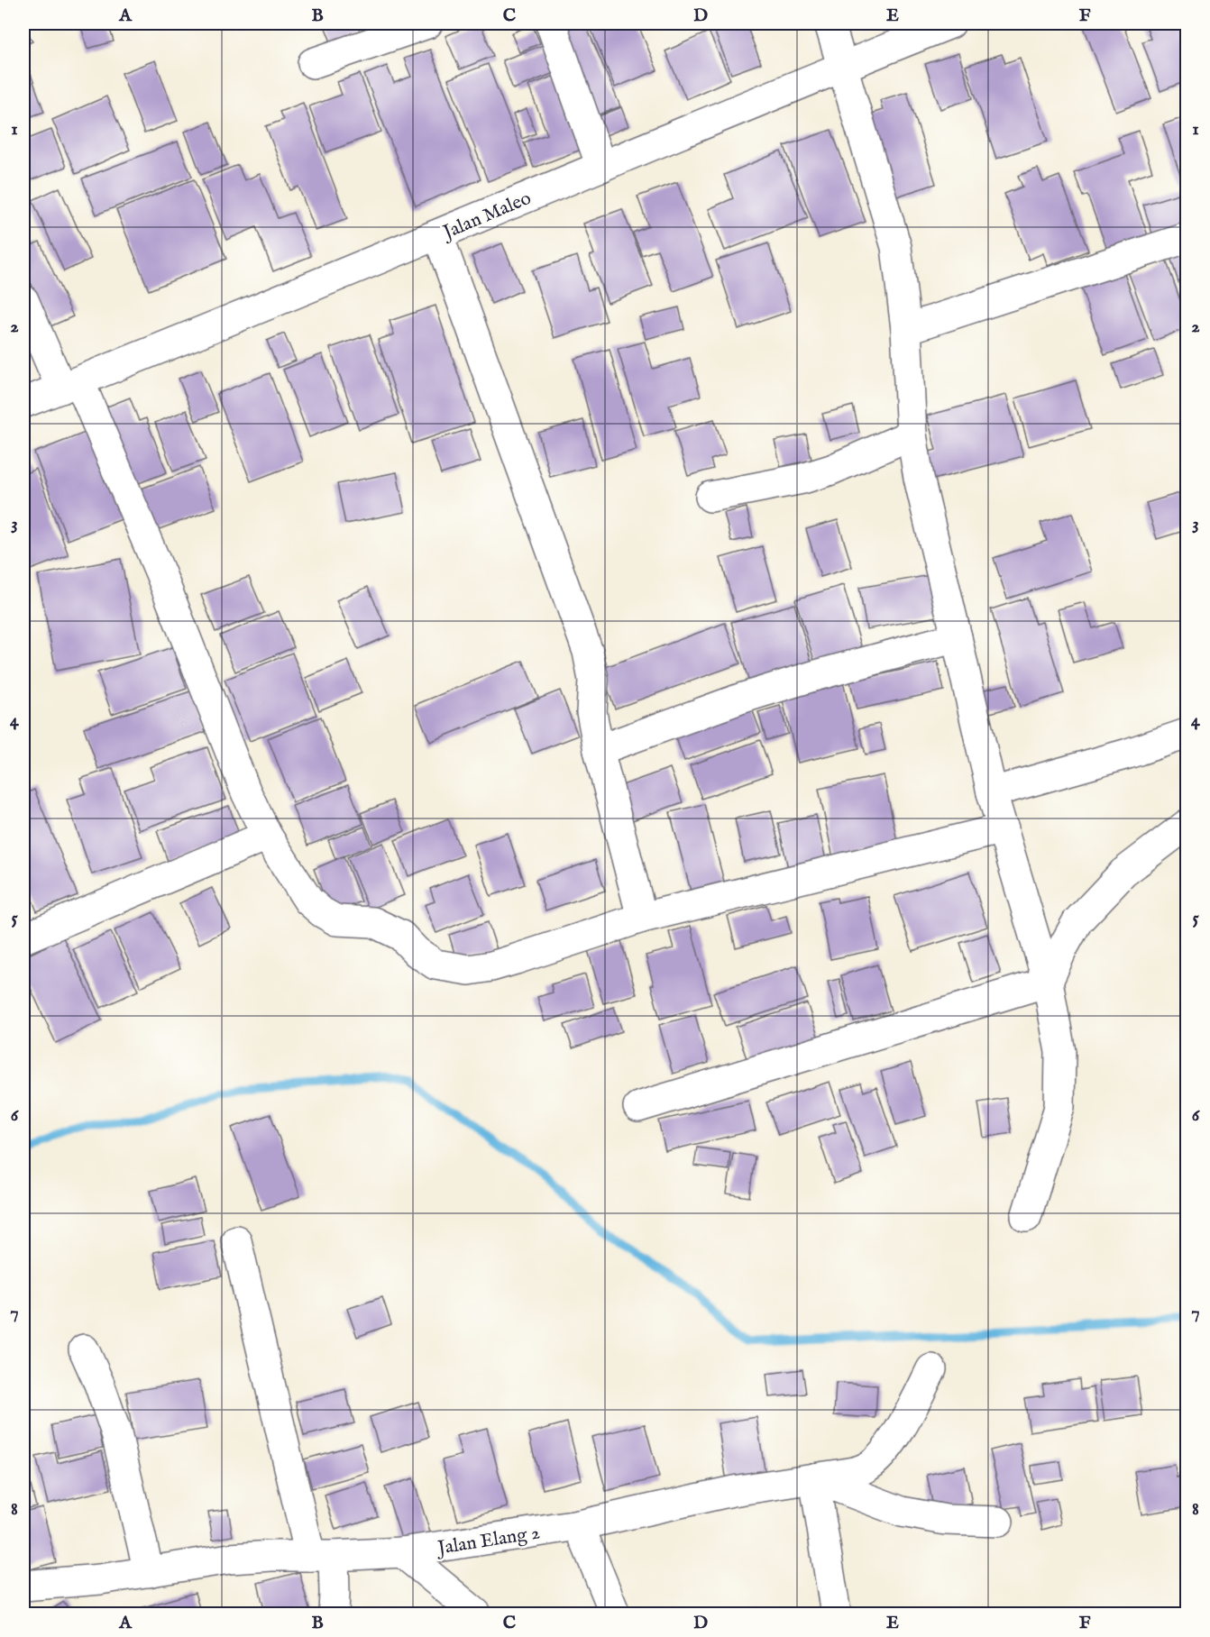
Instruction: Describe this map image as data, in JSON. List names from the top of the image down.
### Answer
{
  "streets": {
    "street": ["Jalan Maleo", "Jalan Elang 2"]
  },
  "grid": {
    "columns": [
      "A",
      "B",
      "C",
      "D",
      "E",
      "F"
    ],
    "rows": [
      "1",
      "2",
      "3",
      "4",
      "5",
      "6",
      "7",
      "8"
    ]
  }
}
